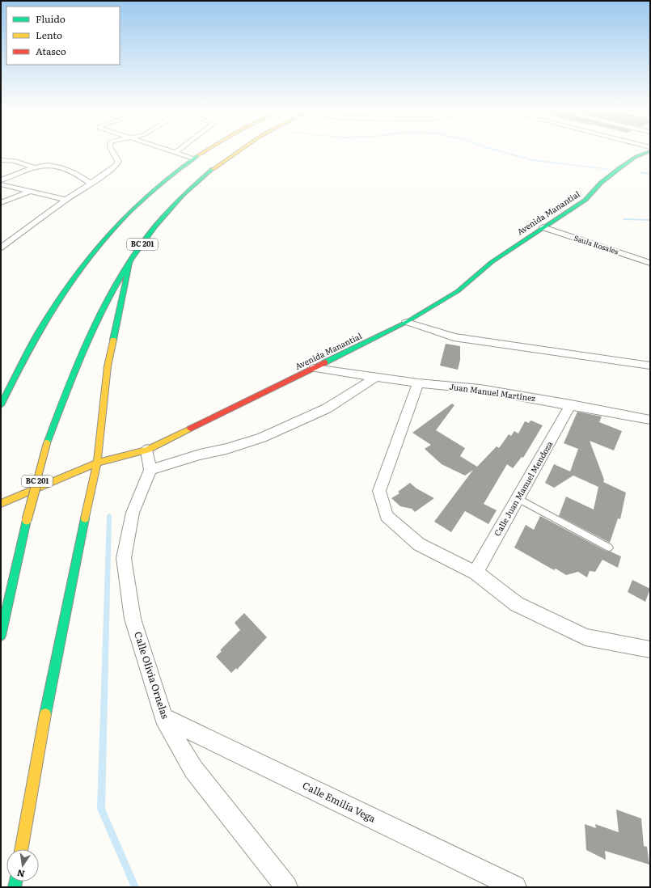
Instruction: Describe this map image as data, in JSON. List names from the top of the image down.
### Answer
{
  "streets": {
    "main road": ["Avenida Manantial", "BC 201"],
    "street": [
      "Saula Rosales",
      "Juan Manuel Martínez",
      "Calle Juan Manuel Mendoza",
      "Calle Olivia Ornelas",
      "Calle Emilia Vega"
    ]
  },
  "crossings": [
    ["Avenida Manantial", "Saula Rosales"],
    ["Avenida Manantial", "Juan Manuel Martínez"],
    ["Juan Manuel Martínez", "Calle Juan Manuel Mendoza"],
    ["Calle Olivia Ornelas", "Calle Emilia Vega"]
  ],
  "legend": ["Fluido", "Lento", "Atasco"],
  "north": "bottom"
}
